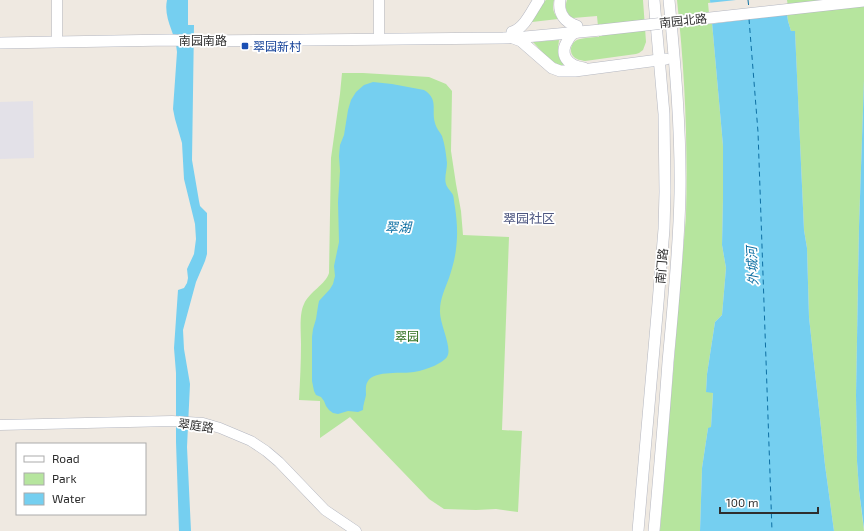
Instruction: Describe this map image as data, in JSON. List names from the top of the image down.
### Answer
{
  "streets": {
    "main road": ["南园北路", "南园南路", "南门路"],
    "street": ["翠庭路"]
  },
  "crossings": [
    ["南园北路", "南园南路"]
  ],
  "districts": ["翠园社区"],
  "water": ["翠湖", "外城河"],
  "parks": ["翠园"],
  "places": {
    "transit": ["翠园新村"]
  },
  "legend": ["Road", "Park", "Water"],
  "scale_bar": "100 m"
}
